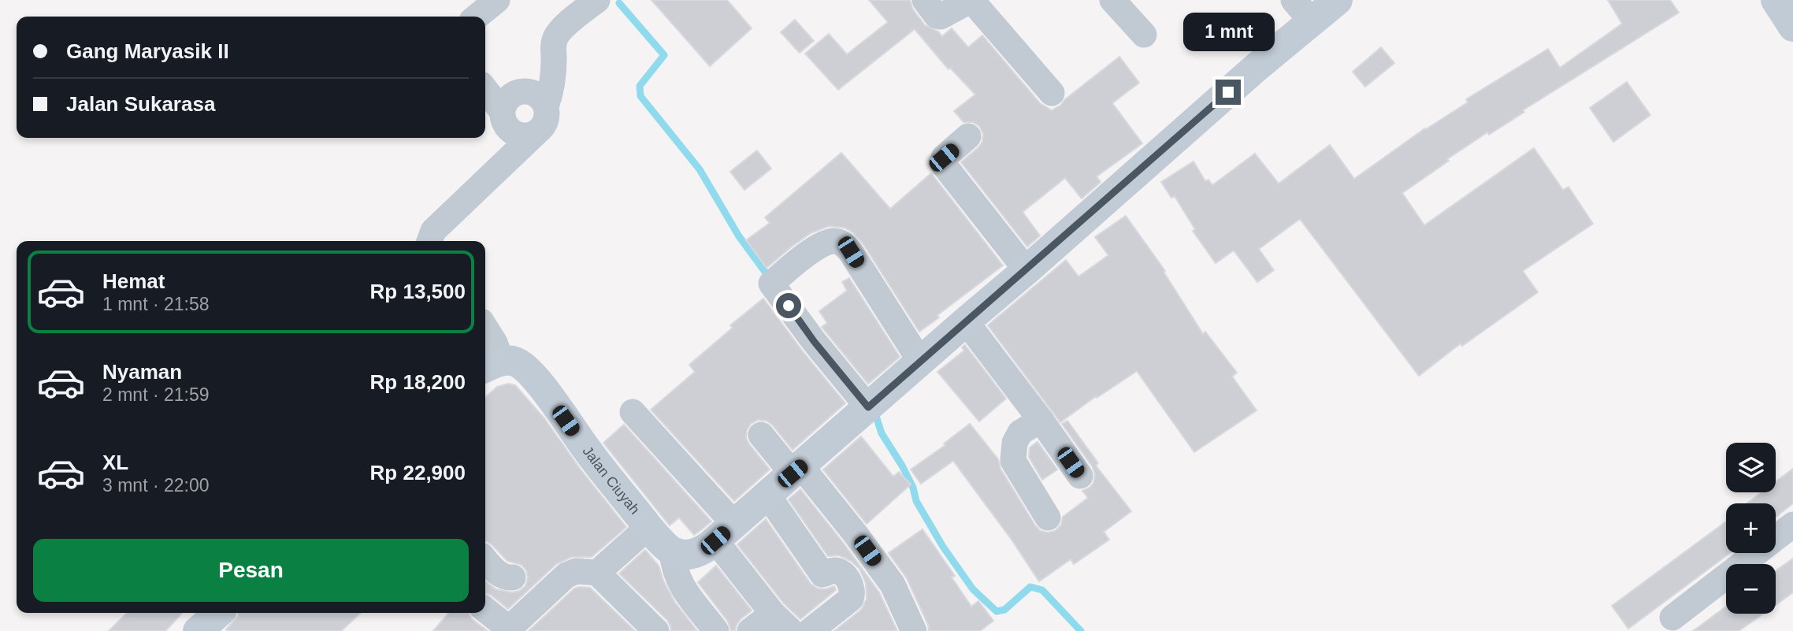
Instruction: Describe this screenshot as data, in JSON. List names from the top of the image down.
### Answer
{
  "streets": {
    "street": ["Jalan Ciuyah"]
  },
  "page": {
    "bubble": "1 mnt",
    "banner": ["Gang Maryasik II", "Jalan Sukarasa"],
    "list": [
      {
        "name": "Hemat",
        "note": "1 mnt · 21:58",
        "value": "Rp 13,500"
      },
      {
        "name": "Nyaman",
        "note": "2 mnt · 21:59",
        "value": "Rp 18,200"
      },
      {
        "name": "XL",
        "note": "3 mnt · 22:00",
        "value": "Rp 22,900"
      }
    ],
    "map_buttons": ["+", "−"],
    "buttons": "Pesan"
  }
}
